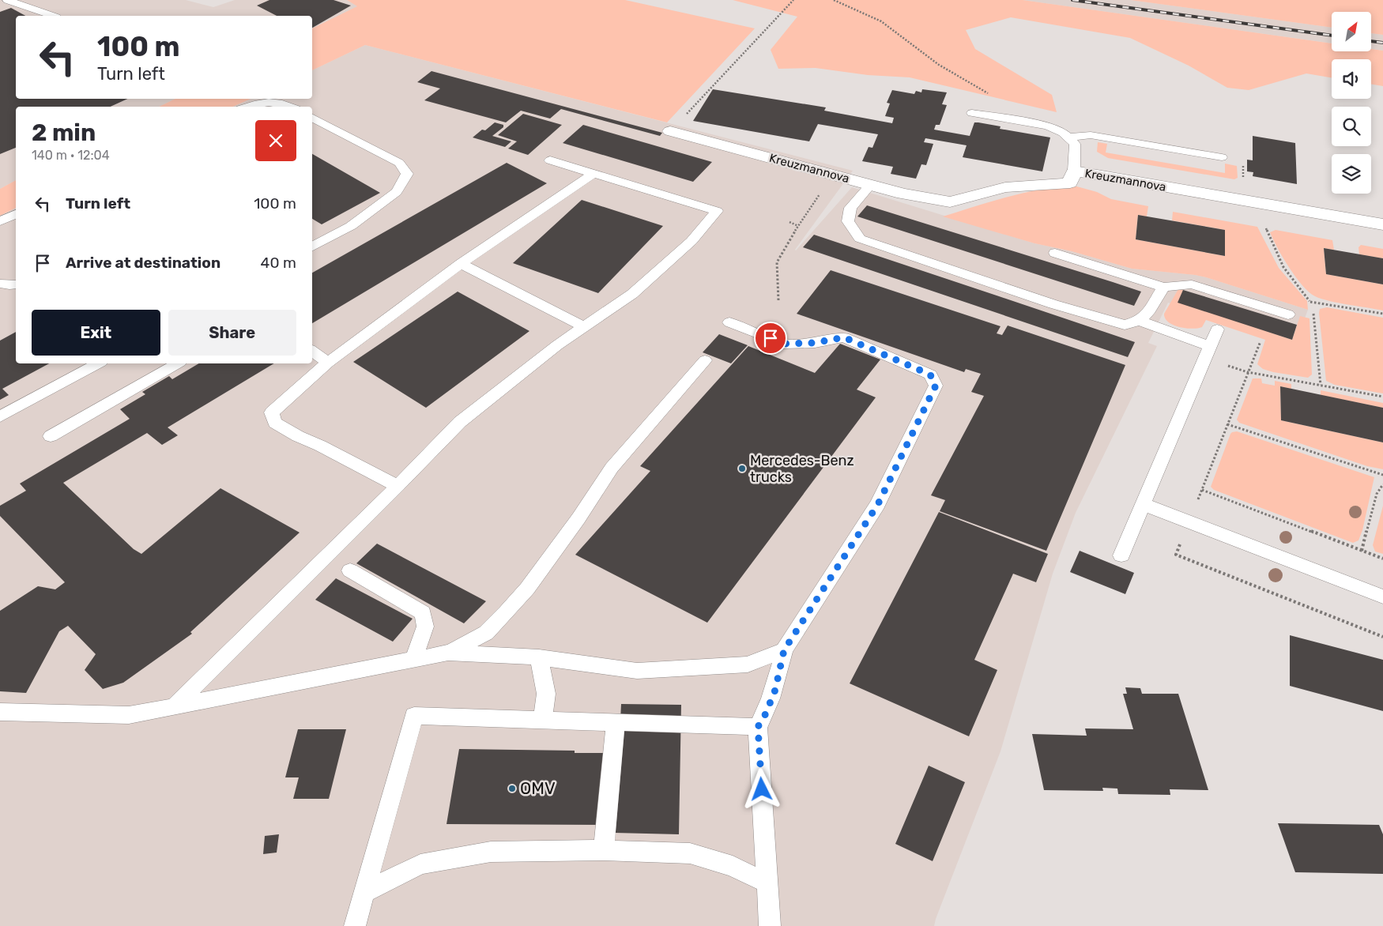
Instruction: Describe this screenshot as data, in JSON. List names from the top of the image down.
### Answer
{
  "streets": {
    "street": ["Kreuzmannova"]
  },
  "places": ["Mercedes-Benz trucks", "OMV"],
  "north": "top right",
  "page": {
    "turn": ["100 m", "Turn left"],
    "heading": ["2 min", "140 m · 12:04"],
    "list": [
      {
        "name": "Turn left",
        "value": "100 m"
      },
      {
        "name": "Arrive at destination",
        "value": "40 m"
      }
    ],
    "buttons": ["Exit", "Share"]
  }
}
